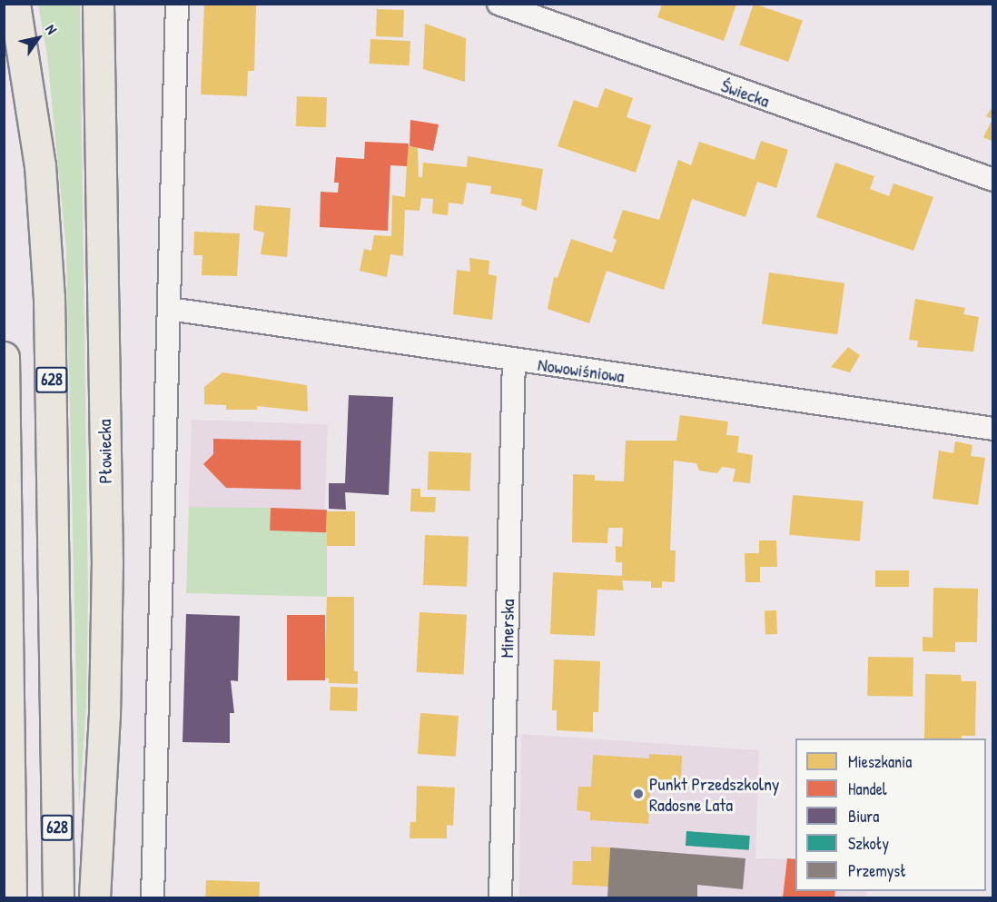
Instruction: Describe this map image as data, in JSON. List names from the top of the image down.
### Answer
{
  "streets": {
    "main road": ["628", "Płowiecka"],
    "street": ["Świecka", "Nowowiśniowa", "Minerska"]
  },
  "crossings": [
    ["Nowowiśniowa", "Minerska"]
  ],
  "places": ["Punkt Przedszkolny Radosne Lata"],
  "legend": [
    "Mieszkania",
    "Handel",
    "Biura",
    "Szkoły",
    "Przemysł"
  ],
  "north": "top right"
}
